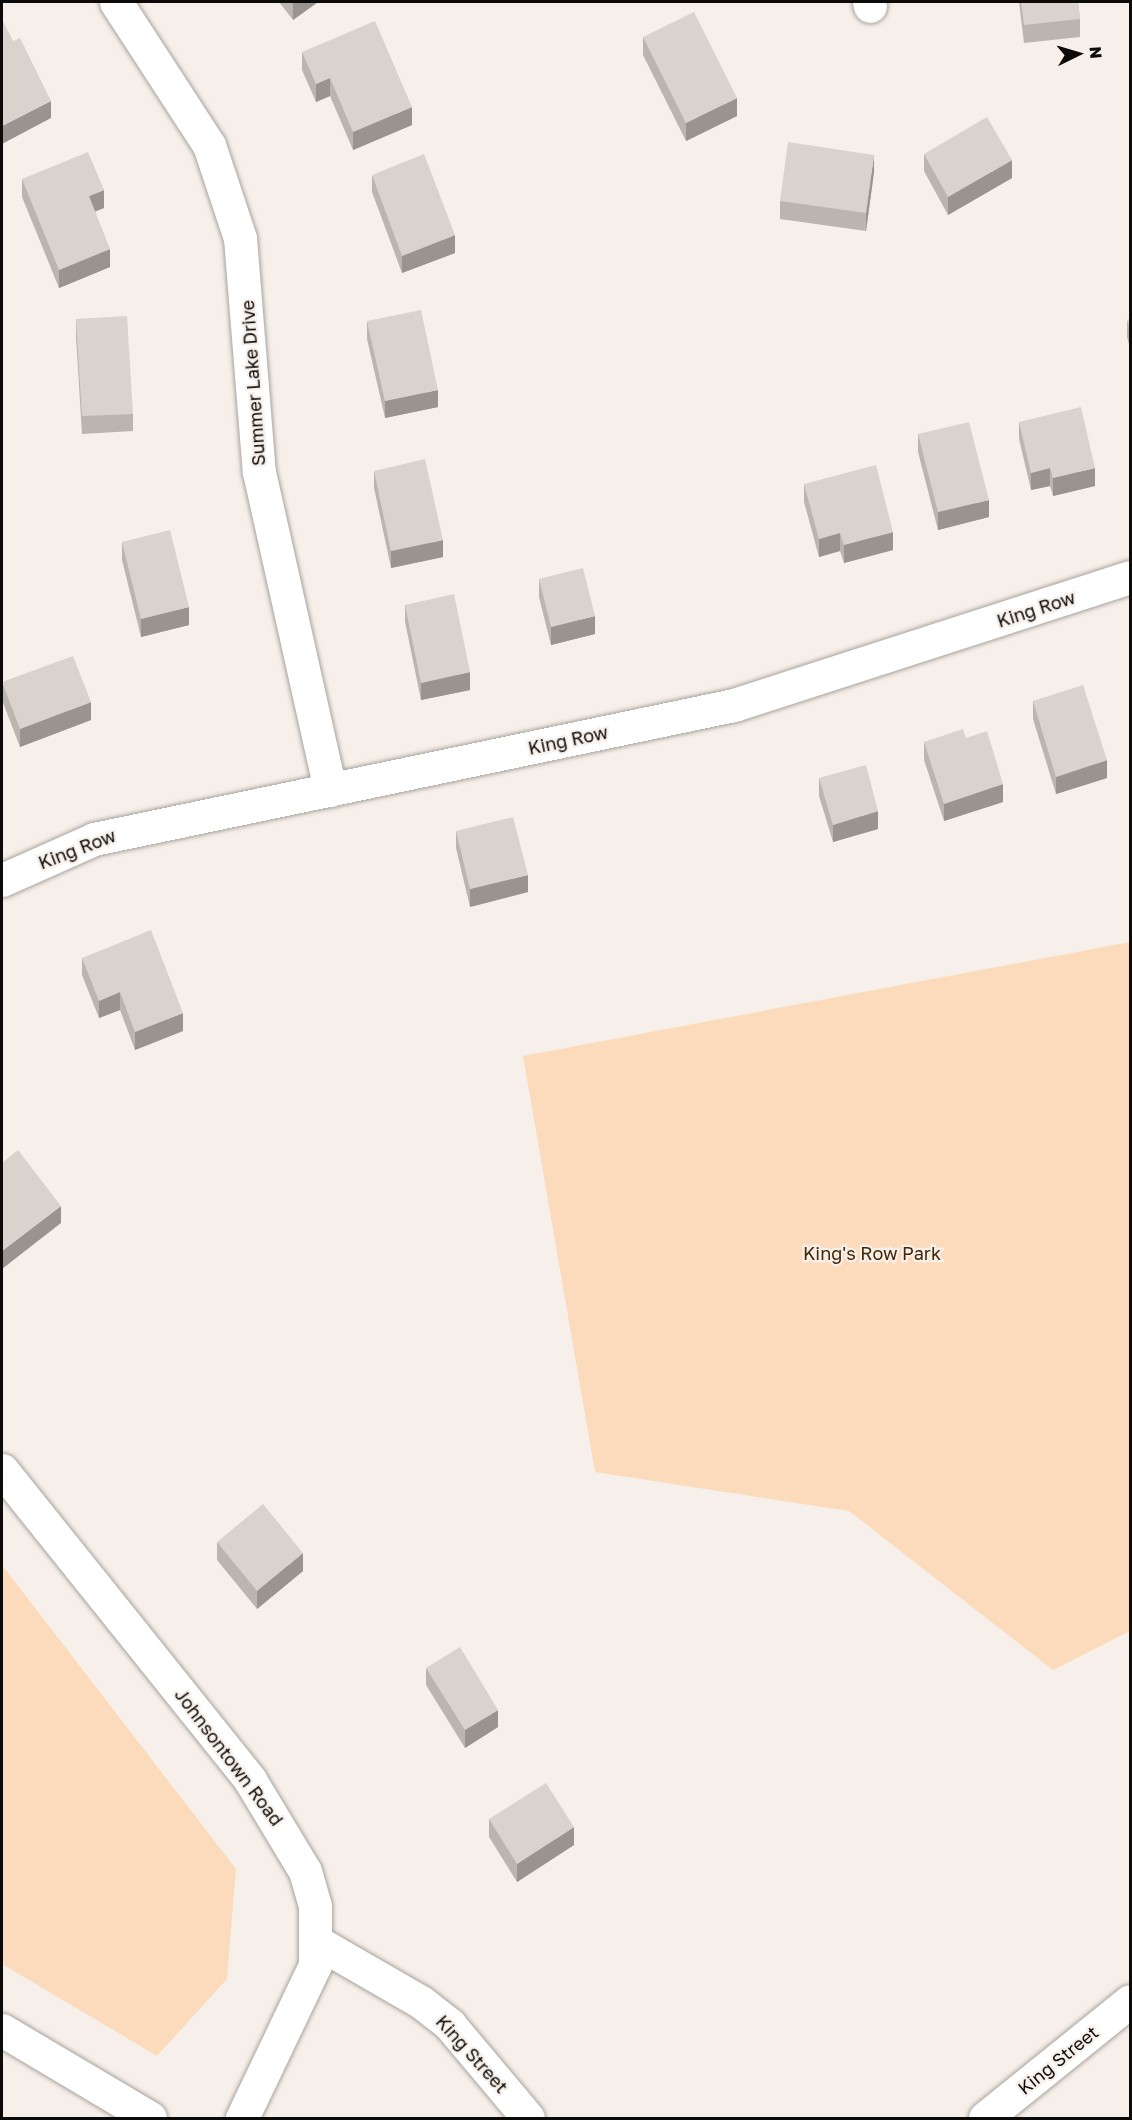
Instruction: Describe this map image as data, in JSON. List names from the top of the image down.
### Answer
{
  "streets": {
    "street": [
      "Summer Lake Drive",
      "King Row",
      "Johnsontown Road",
      "King Street"
    ]
  },
  "crossings": [
    ["Summer Lake Drive", "King Row"],
    ["Johnsontown Road", "King Street"]
  ],
  "parks": ["King's Row Park"],
  "north": "right"
}
